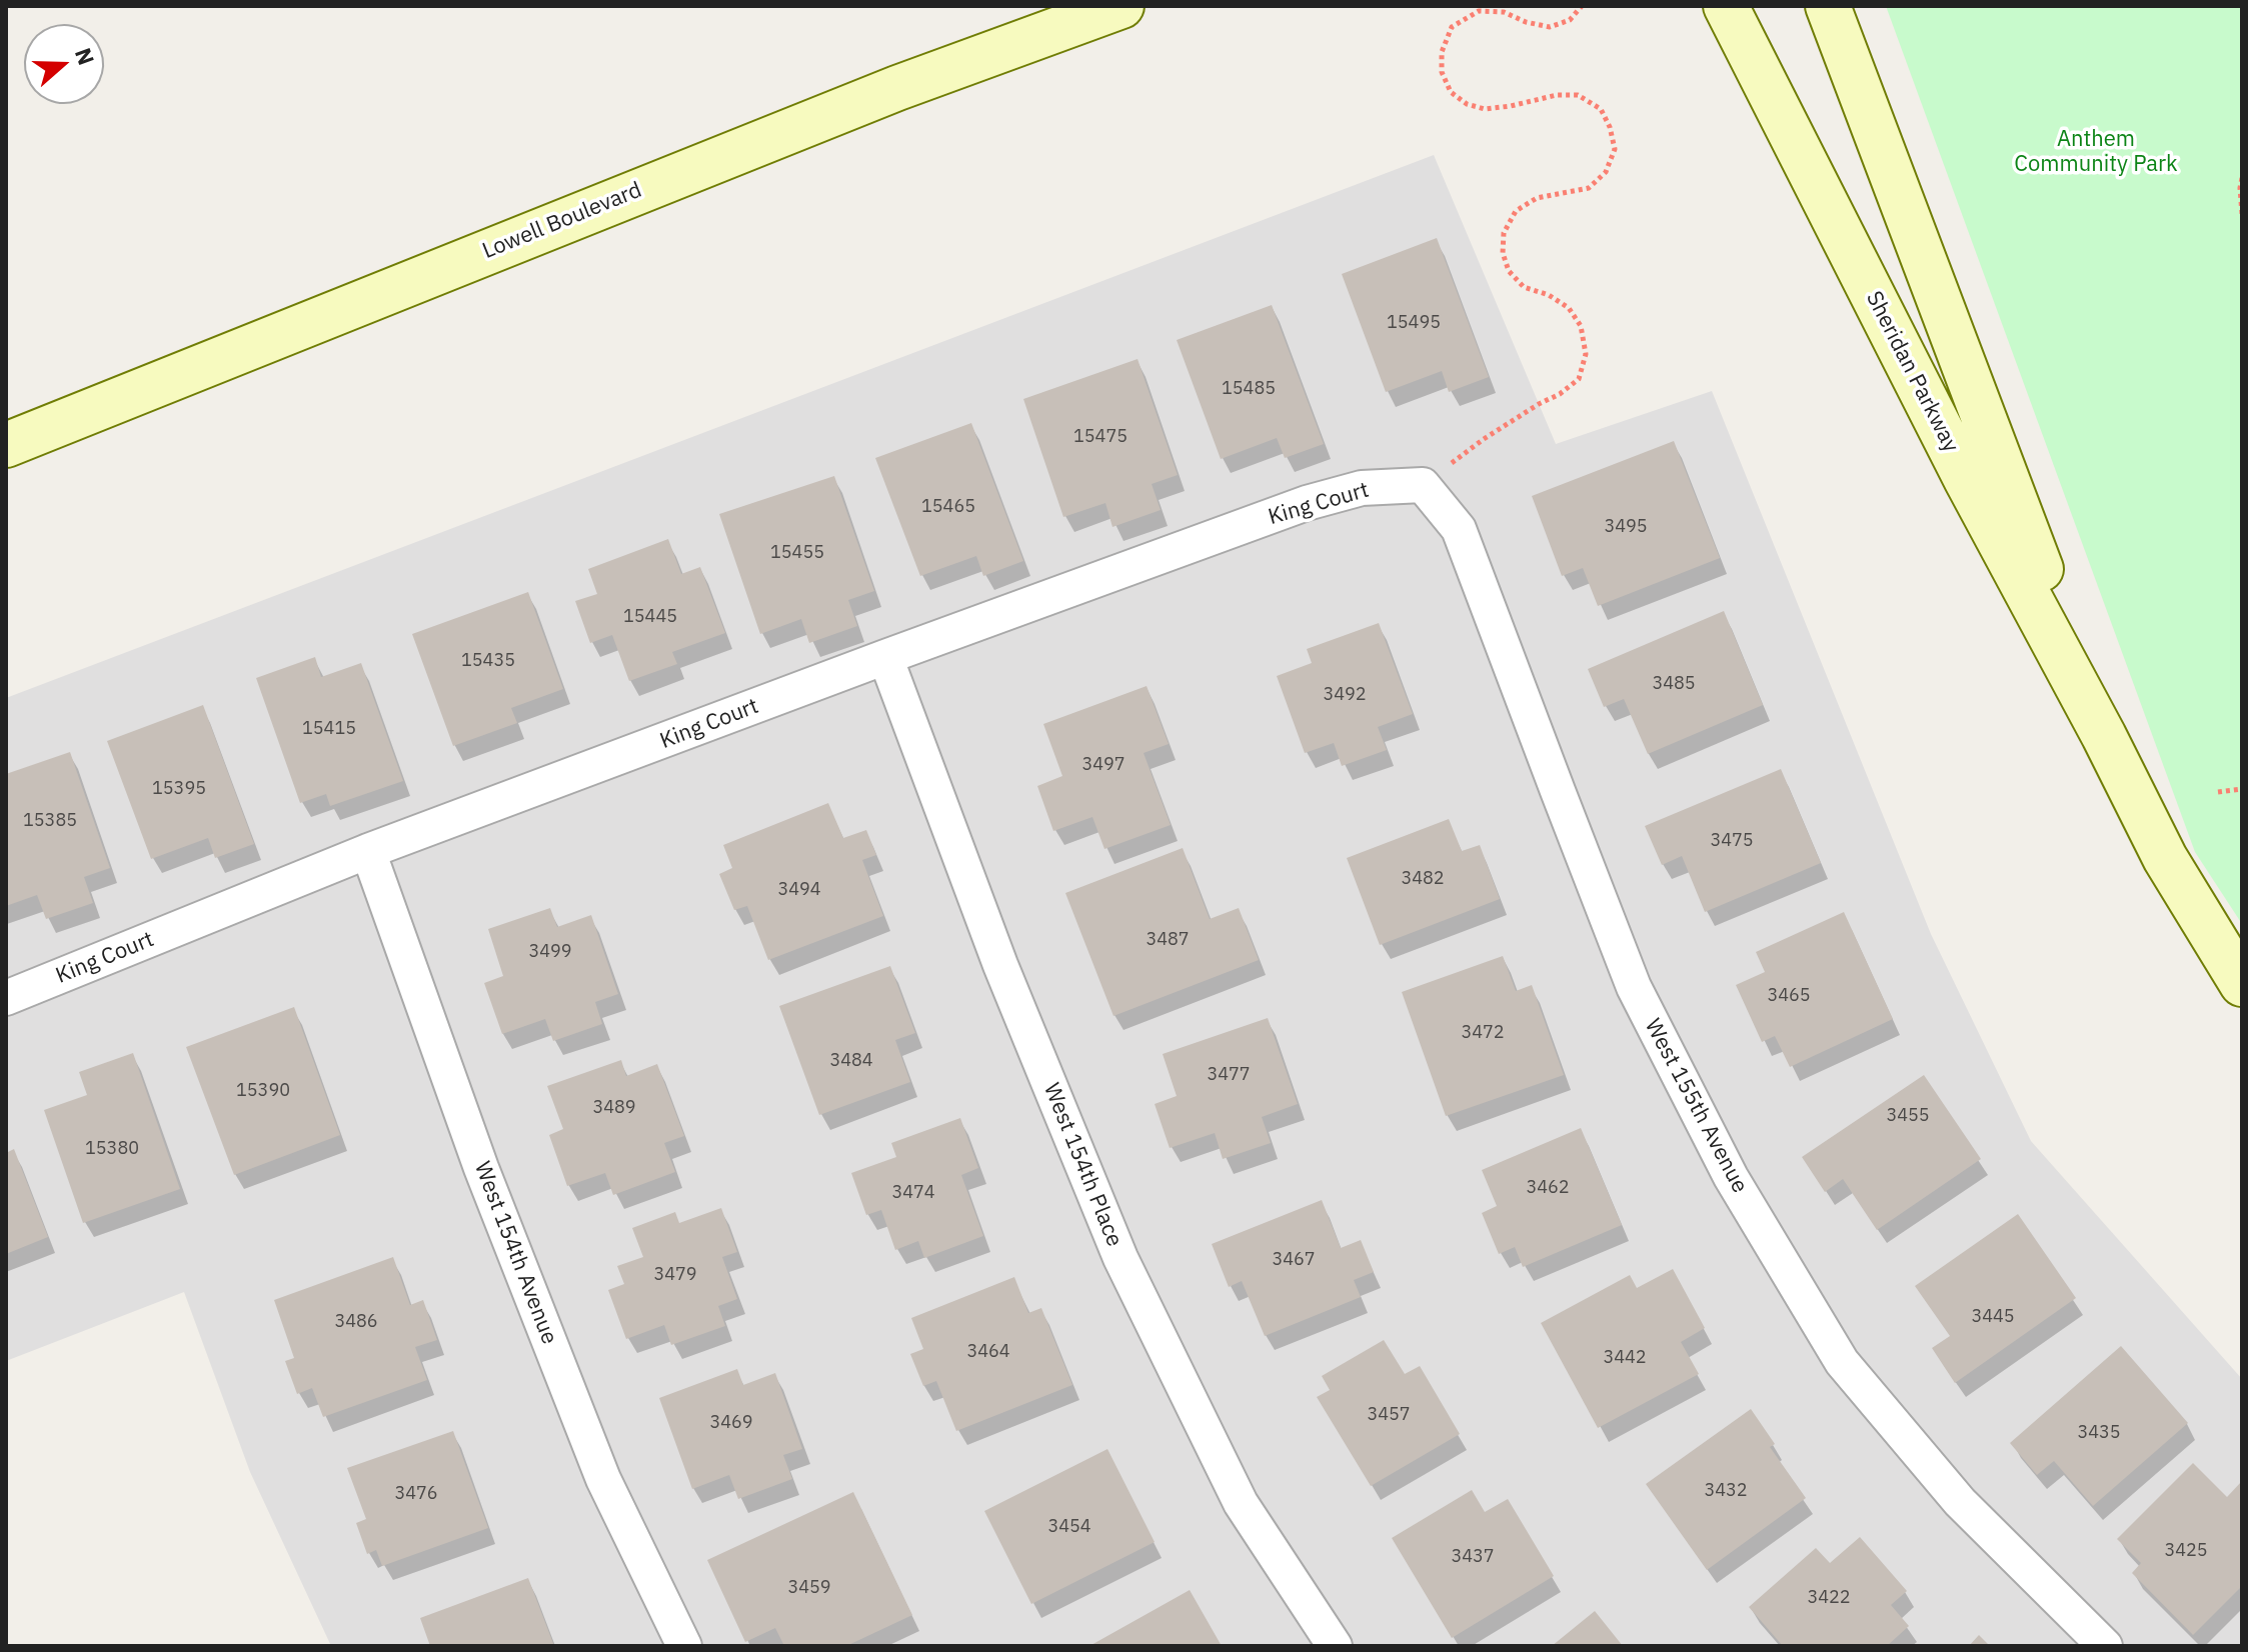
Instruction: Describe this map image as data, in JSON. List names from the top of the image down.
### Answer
{
  "streets": {
    "main road": ["Lowell Boulevard", "Sheridan Parkway"],
    "street": [
      "King Court",
      "West 155th Avenue",
      "West 154th Place",
      "West 154th Avenue"
    ]
  },
  "crossings": [
    ["King Court", "West 155th Avenue"],
    ["King Court", "West 154th Place"],
    ["King Court", "West 154th Avenue"]
  ],
  "parks": ["Anthem Community Park"],
  "house_numbers": [
    "15495",
    "15485",
    "15475",
    "15465",
    "3495",
    "15455",
    "15445",
    "15435",
    "3485",
    "3492",
    "15415",
    "3497",
    "15395",
    "15385",
    "3475",
    "3482",
    "3494",
    "3487",
    "3499",
    "3465",
    "3472",
    "3484",
    "3477",
    "15390",
    "3489",
    "3455",
    "15380",
    "3462",
    "3474",
    "3467",
    "3479",
    "3445",
    "3486",
    "3464",
    "3442",
    "3457",
    "3469",
    "3435",
    "3432",
    "3476",
    "3454",
    "3425",
    "3437",
    "3459",
    "3422"
  ],
  "north": "right"
}
